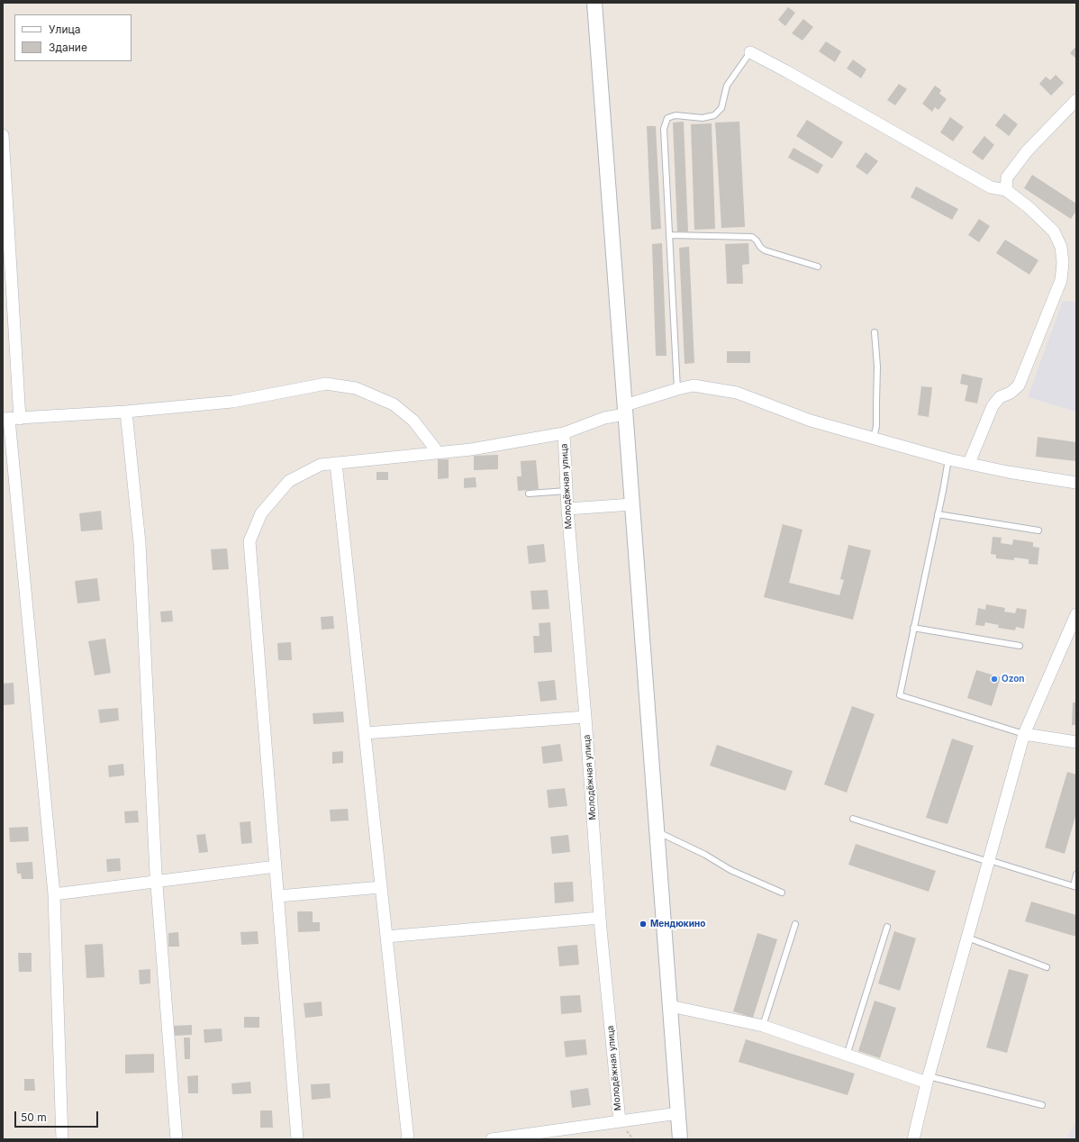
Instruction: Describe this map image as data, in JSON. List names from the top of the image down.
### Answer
{
  "streets": {
    "street": ["Молодёжная улица"]
  },
  "places": ["Ozon", "Мендюкино"],
  "legend": ["Улица", "Здание"],
  "scale_bar": "50 m"
}
